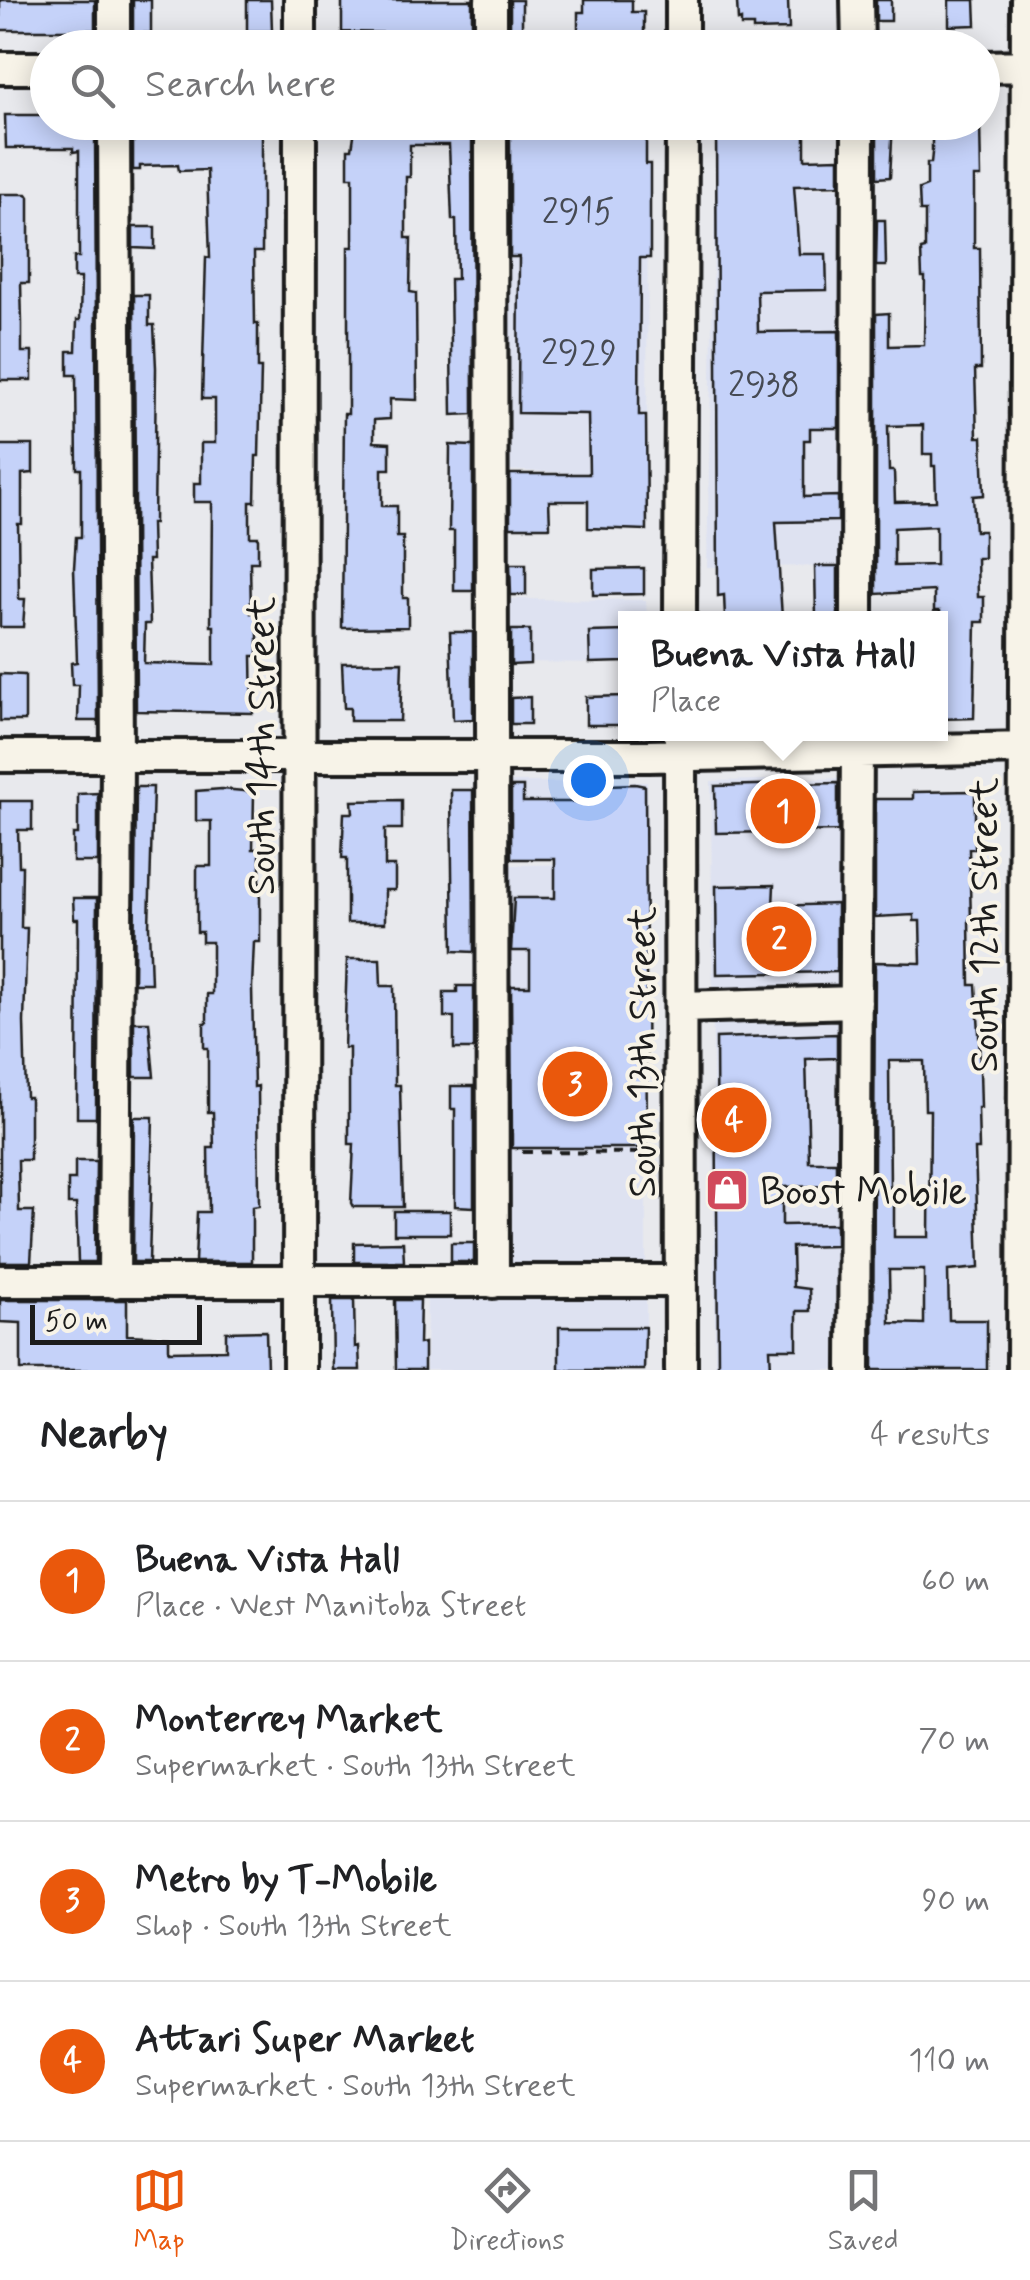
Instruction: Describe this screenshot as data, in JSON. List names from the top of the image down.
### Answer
{
  "streets": {
    "street": ["South 14th Street", "South 12th Street", "South 13th Street"]
  },
  "places": {
    "shop": ["Boost Mobile"]
  },
  "house_numbers": ["2915", "2929", "2938"],
  "scale_bar": "50 m",
  "page": {
    "search": "Search here",
    "popup": ["Buena Vista Hall", "Place"],
    "pins": [
      "1",
      "2",
      "3",
      "4"
    ],
    "scale": "50 m",
    "heading": ["Nearby", "4 results"],
    "list": [
      {
        "mark": "1",
        "name": "Buena Vista Hall",
        "note": "Place · West Manitoba Street",
        "value": "60 m"
      },
      {
        "mark": "2",
        "name": "Monterrey Market",
        "note": "Supermarket · South 13th Street",
        "value": "70 m"
      },
      {
        "mark": "3",
        "name": "Metro by T-Mobile",
        "note": "Shop · South 13th Street",
        "value": "90 m"
      },
      {
        "mark": "4",
        "name": "Attari Super Market",
        "note": "Supermarket · South 13th Street",
        "value": "110 m"
      }
    ],
    "nav": ["Map", "Directions", "Saved"]
  }
}
